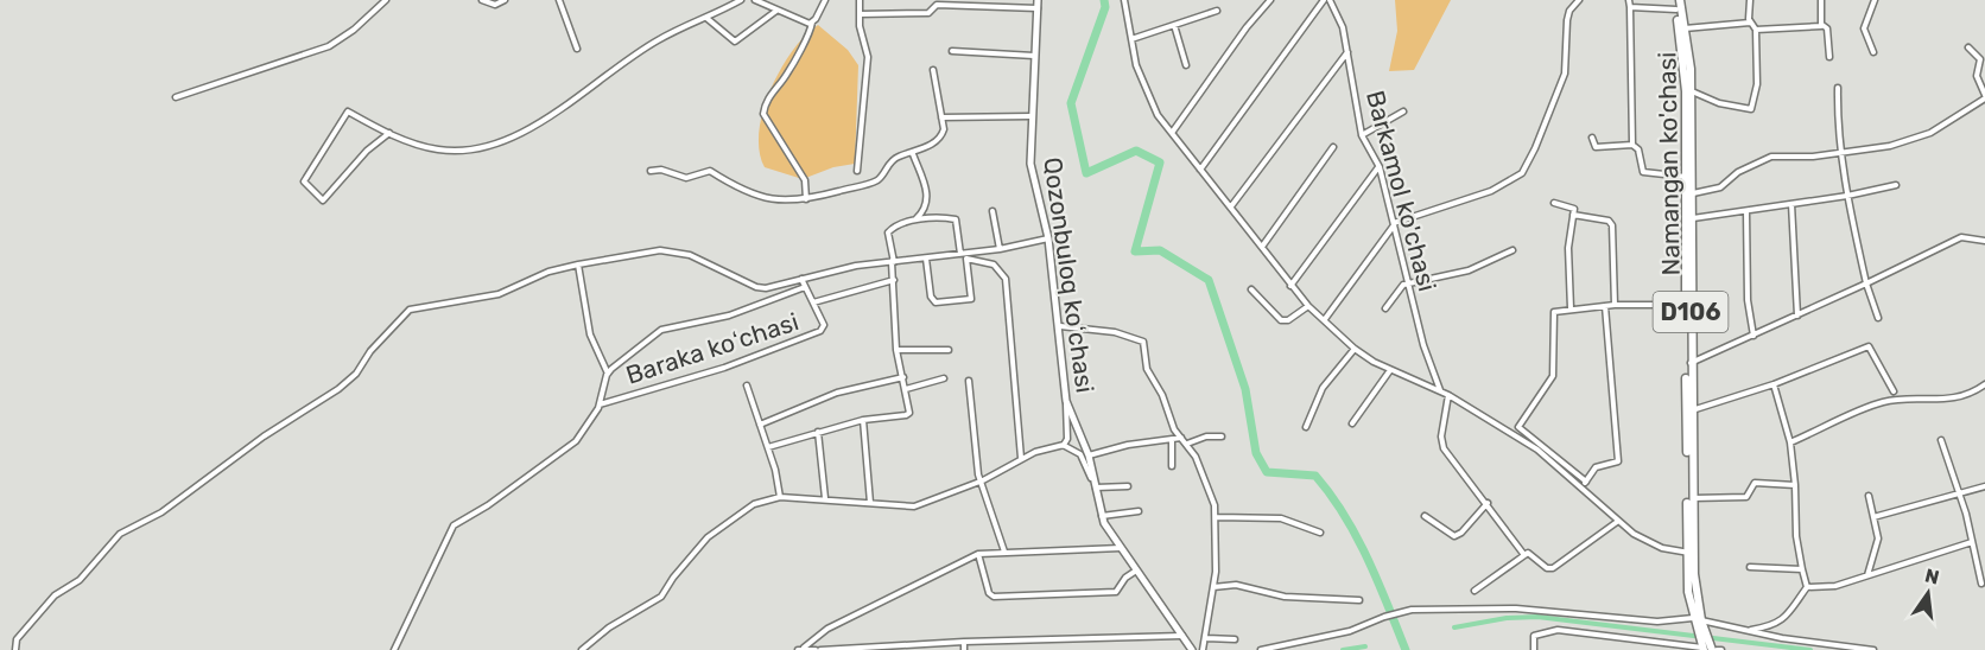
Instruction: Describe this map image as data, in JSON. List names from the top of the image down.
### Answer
{
  "streets": {
    "main road": ["Namangan ko'chasi", "Qozonbuloq koʻchasi", "D106"],
    "street": ["Barkamol ko'chasi", "Baraka koʻchasi"]
  },
  "crossings": [
    ["Namangan ko'chasi", "D106"]
  ],
  "north": "top"
}
